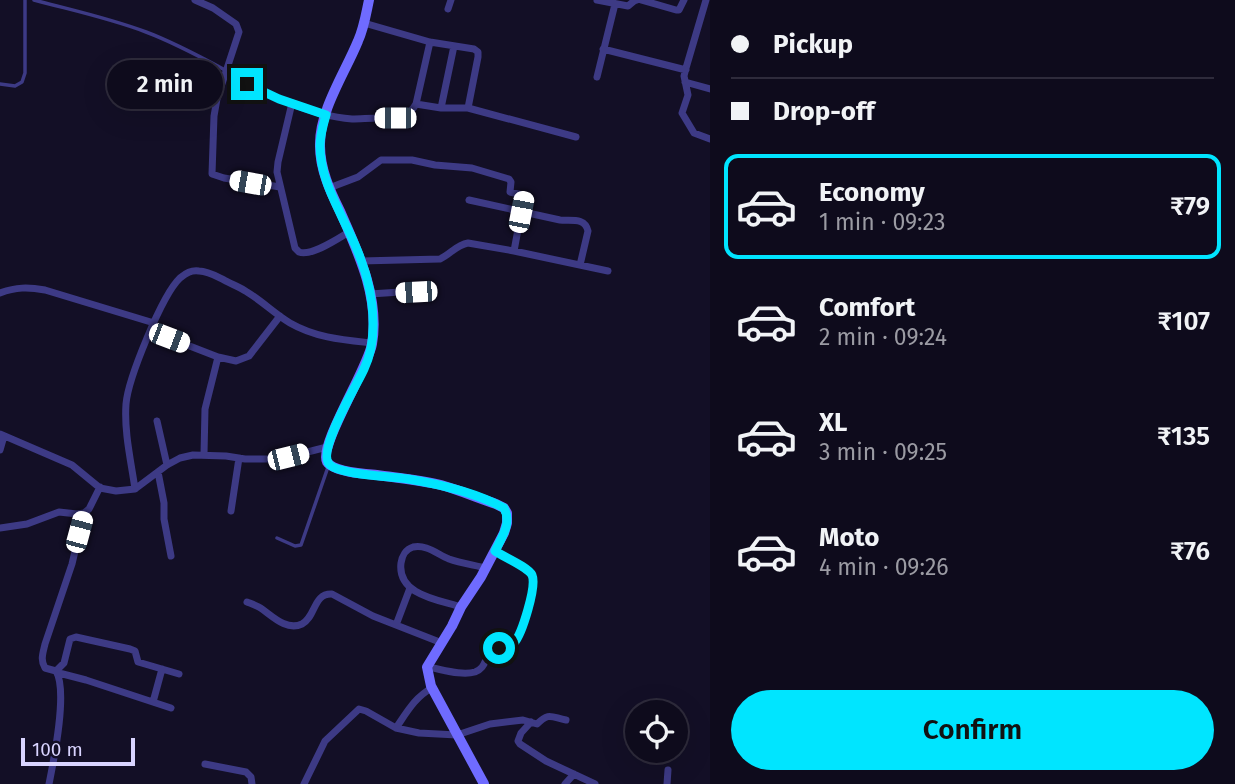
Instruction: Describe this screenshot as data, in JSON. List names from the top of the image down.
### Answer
{
  "scale_bar": "100 m",
  "page": {
    "banner": ["Pickup", "Drop-off"],
    "bubble": "2 min",
    "list": [
      {
        "name": "Economy",
        "note": "1 min · 09:23",
        "value": "₹79"
      },
      {
        "name": "Comfort",
        "note": "2 min · 09:24",
        "value": "₹107"
      },
      {
        "name": "XL",
        "note": "3 min · 09:25",
        "value": "₹135"
      },
      {
        "name": "Moto",
        "note": "4 min · 09:26",
        "value": "₹76"
      }
    ],
    "buttons": "Confirm",
    "scale": "100 m"
  }
}
